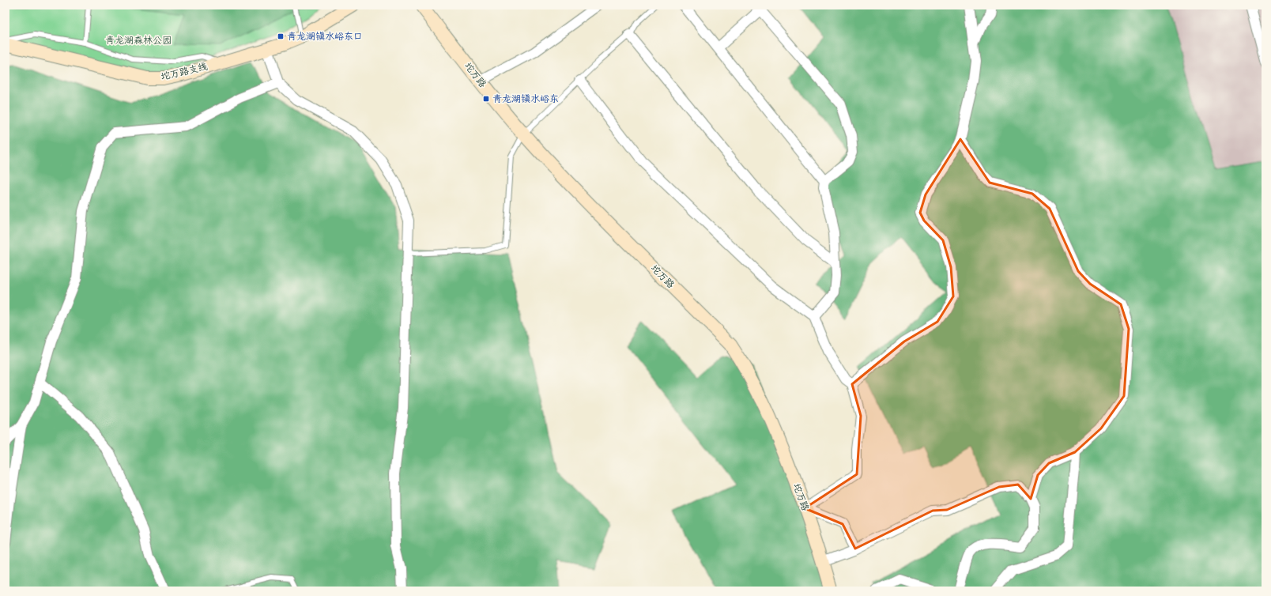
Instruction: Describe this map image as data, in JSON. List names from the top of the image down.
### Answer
{
  "streets": {
    "main road": ["坨万路支线", "坨万路"]
  },
  "parks": ["青龙湖森林公园"],
  "places": {
    "transit": ["青龙湖镇水峪东口", "青龙湖镇水峪东"]
  }
}
